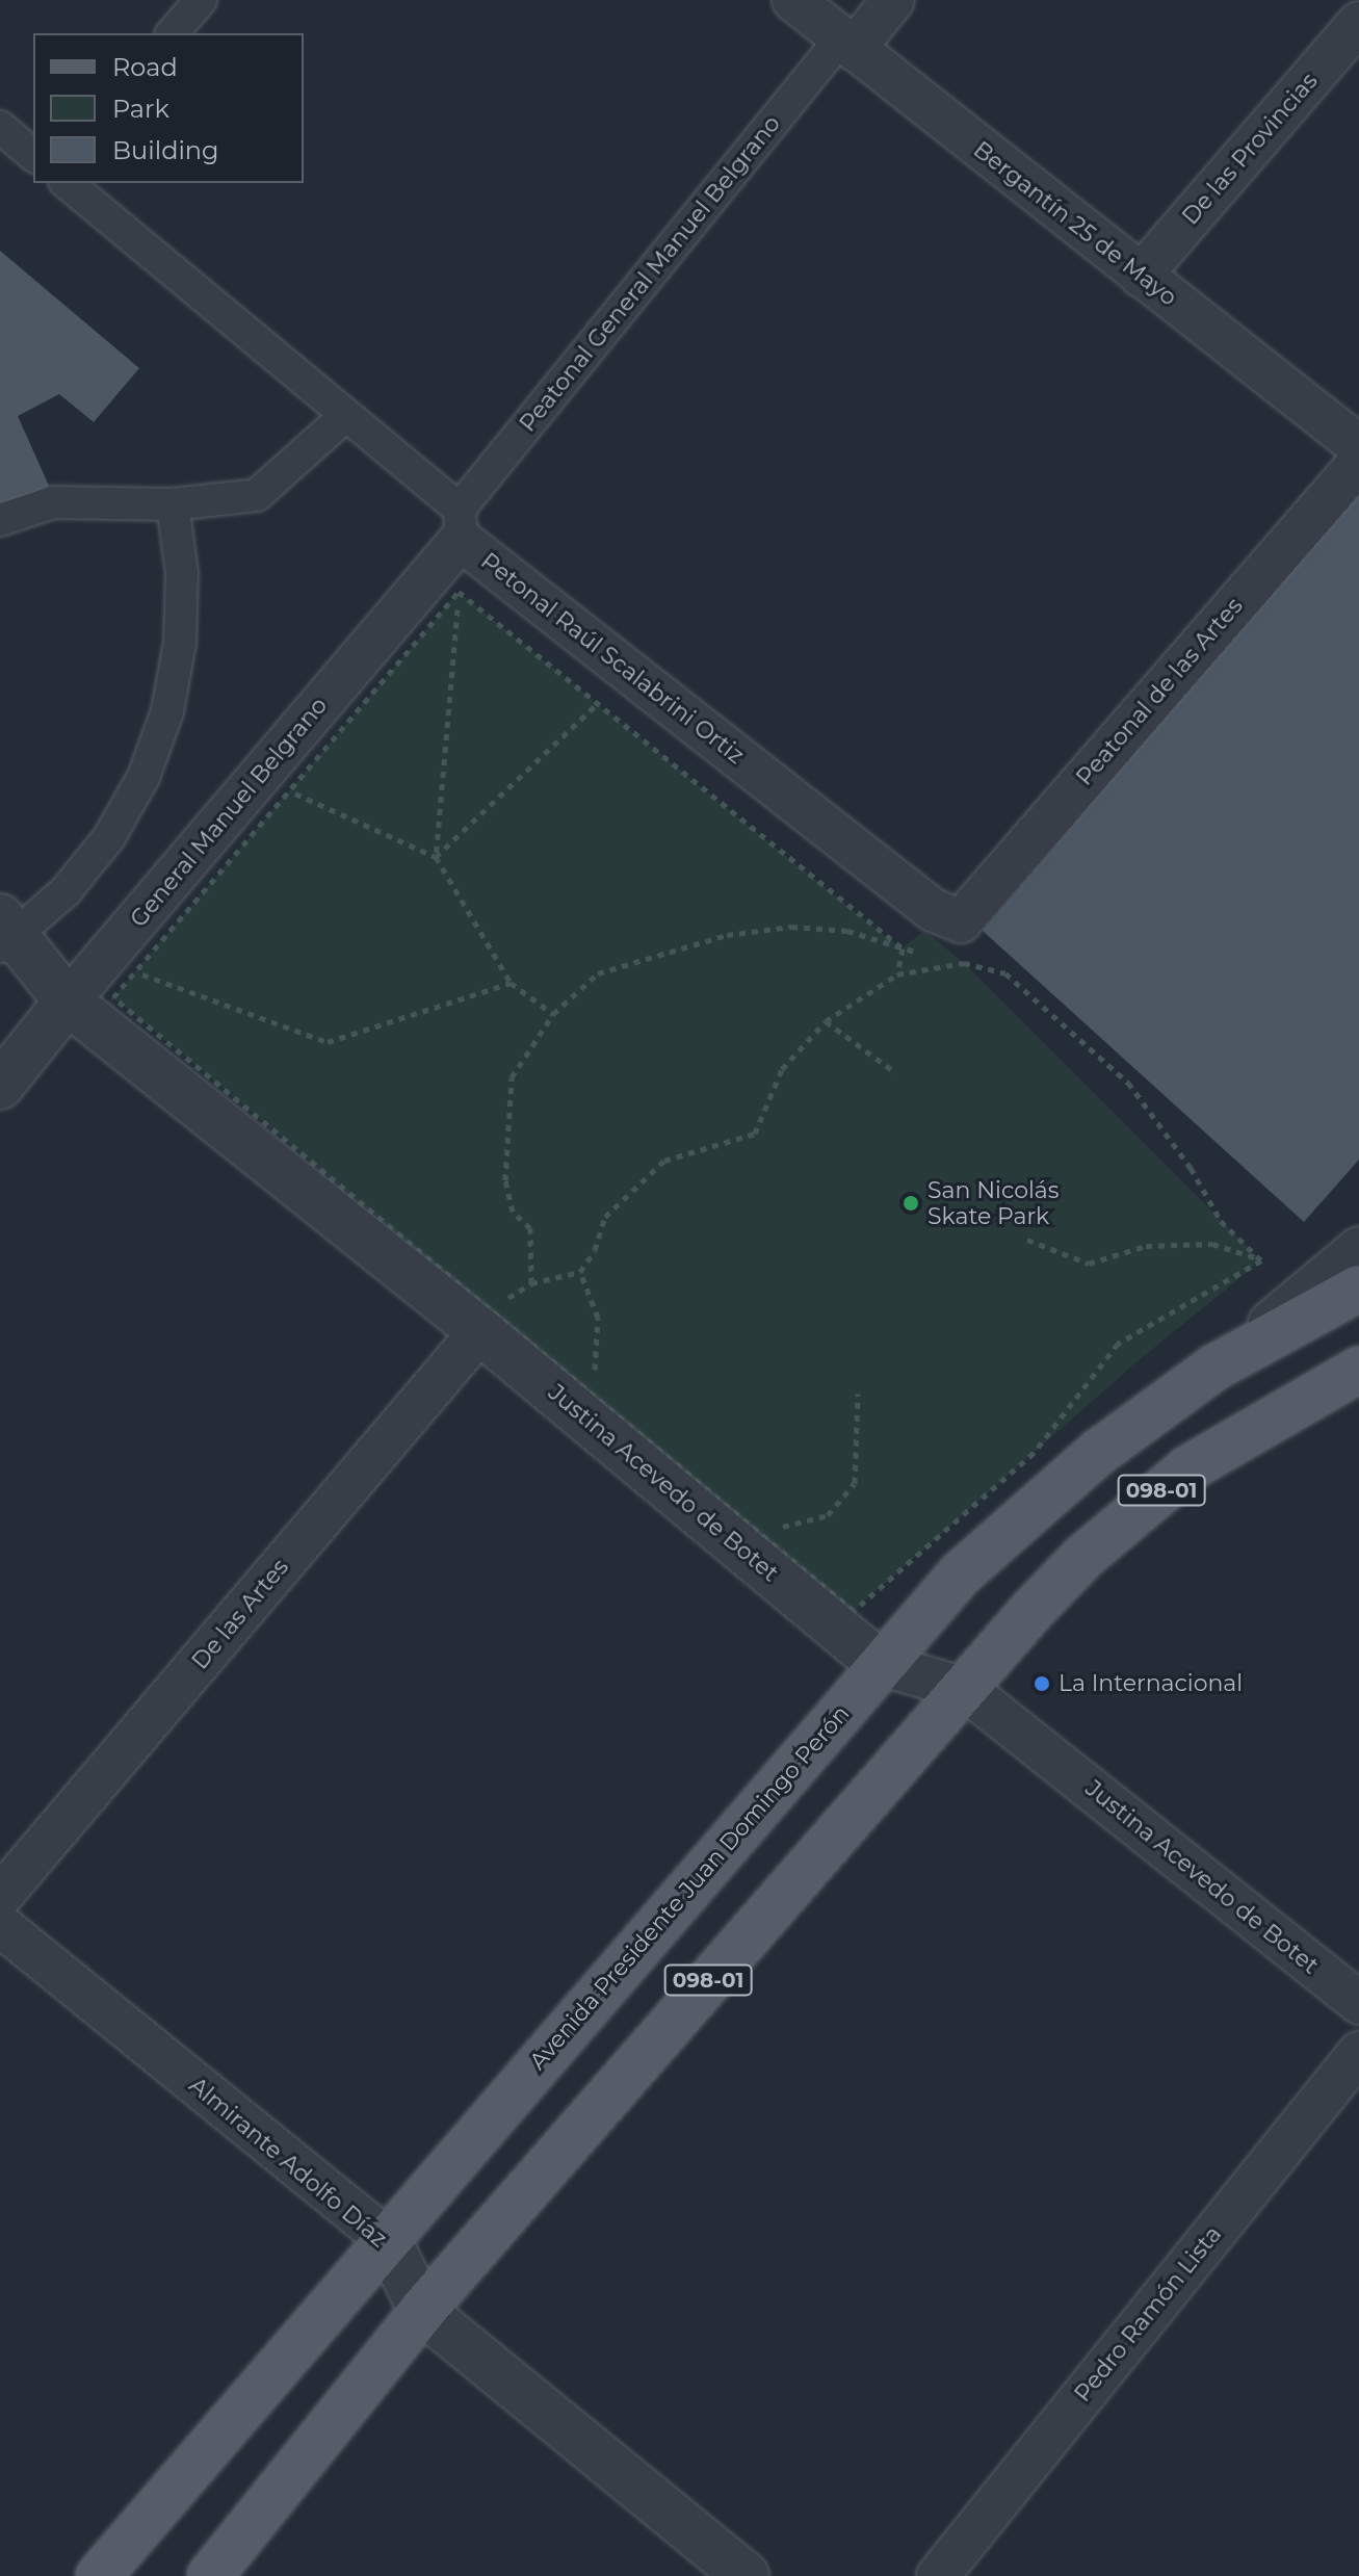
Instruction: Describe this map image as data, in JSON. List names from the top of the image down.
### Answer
{
  "streets": {
    "main road": ["098-01", "Avenida Presidente Juan Domingo Perón"],
    "street": [
      "De las Provincias",
      "Bergantín 25 de Mayo",
      "Peatonal General Manuel Belgrano",
      "Petonal Raúl Scalabrini Ortiz",
      "Peatonal de las Artes",
      "General Manuel Belgrano",
      "Justina Acevedo de Botet",
      "De las Artes",
      "Almirante Adolfo Díaz",
      "Pedro Ramón Lista"
    ]
  },
  "crossings": [
    ["De las Provincias", "Bergantín 25 de Mayo"],
    ["Bergantín 25 de Mayo", "Peatonal General Manuel Belgrano"],
    ["Peatonal General Manuel Belgrano", "Petonal Raúl Scalabrini Ortiz"],
    ["Peatonal General Manuel Belgrano", "General Manuel Belgrano"],
    ["Petonal Raúl Scalabrini Ortiz", "Peatonal de las Artes"],
    ["Petonal Raúl Scalabrini Ortiz", "General Manuel Belgrano"],
    ["General Manuel Belgrano", "Justina Acevedo de Botet"],
    ["Justina Acevedo de Botet", "098-01"],
    ["Justina Acevedo de Botet", "De las Artes"],
    ["Justina Acevedo de Botet", "Avenida Presidente Juan Domingo Perón"],
    ["098-01", "Almirante Adolfo Díaz"],
    ["Avenida Presidente Juan Domingo Perón", "Almirante Adolfo Díaz"]
  ],
  "places": ["San Nicolás Skate Park", "La Internacional"],
  "legend": ["Road", "Park", "Building"]
}
